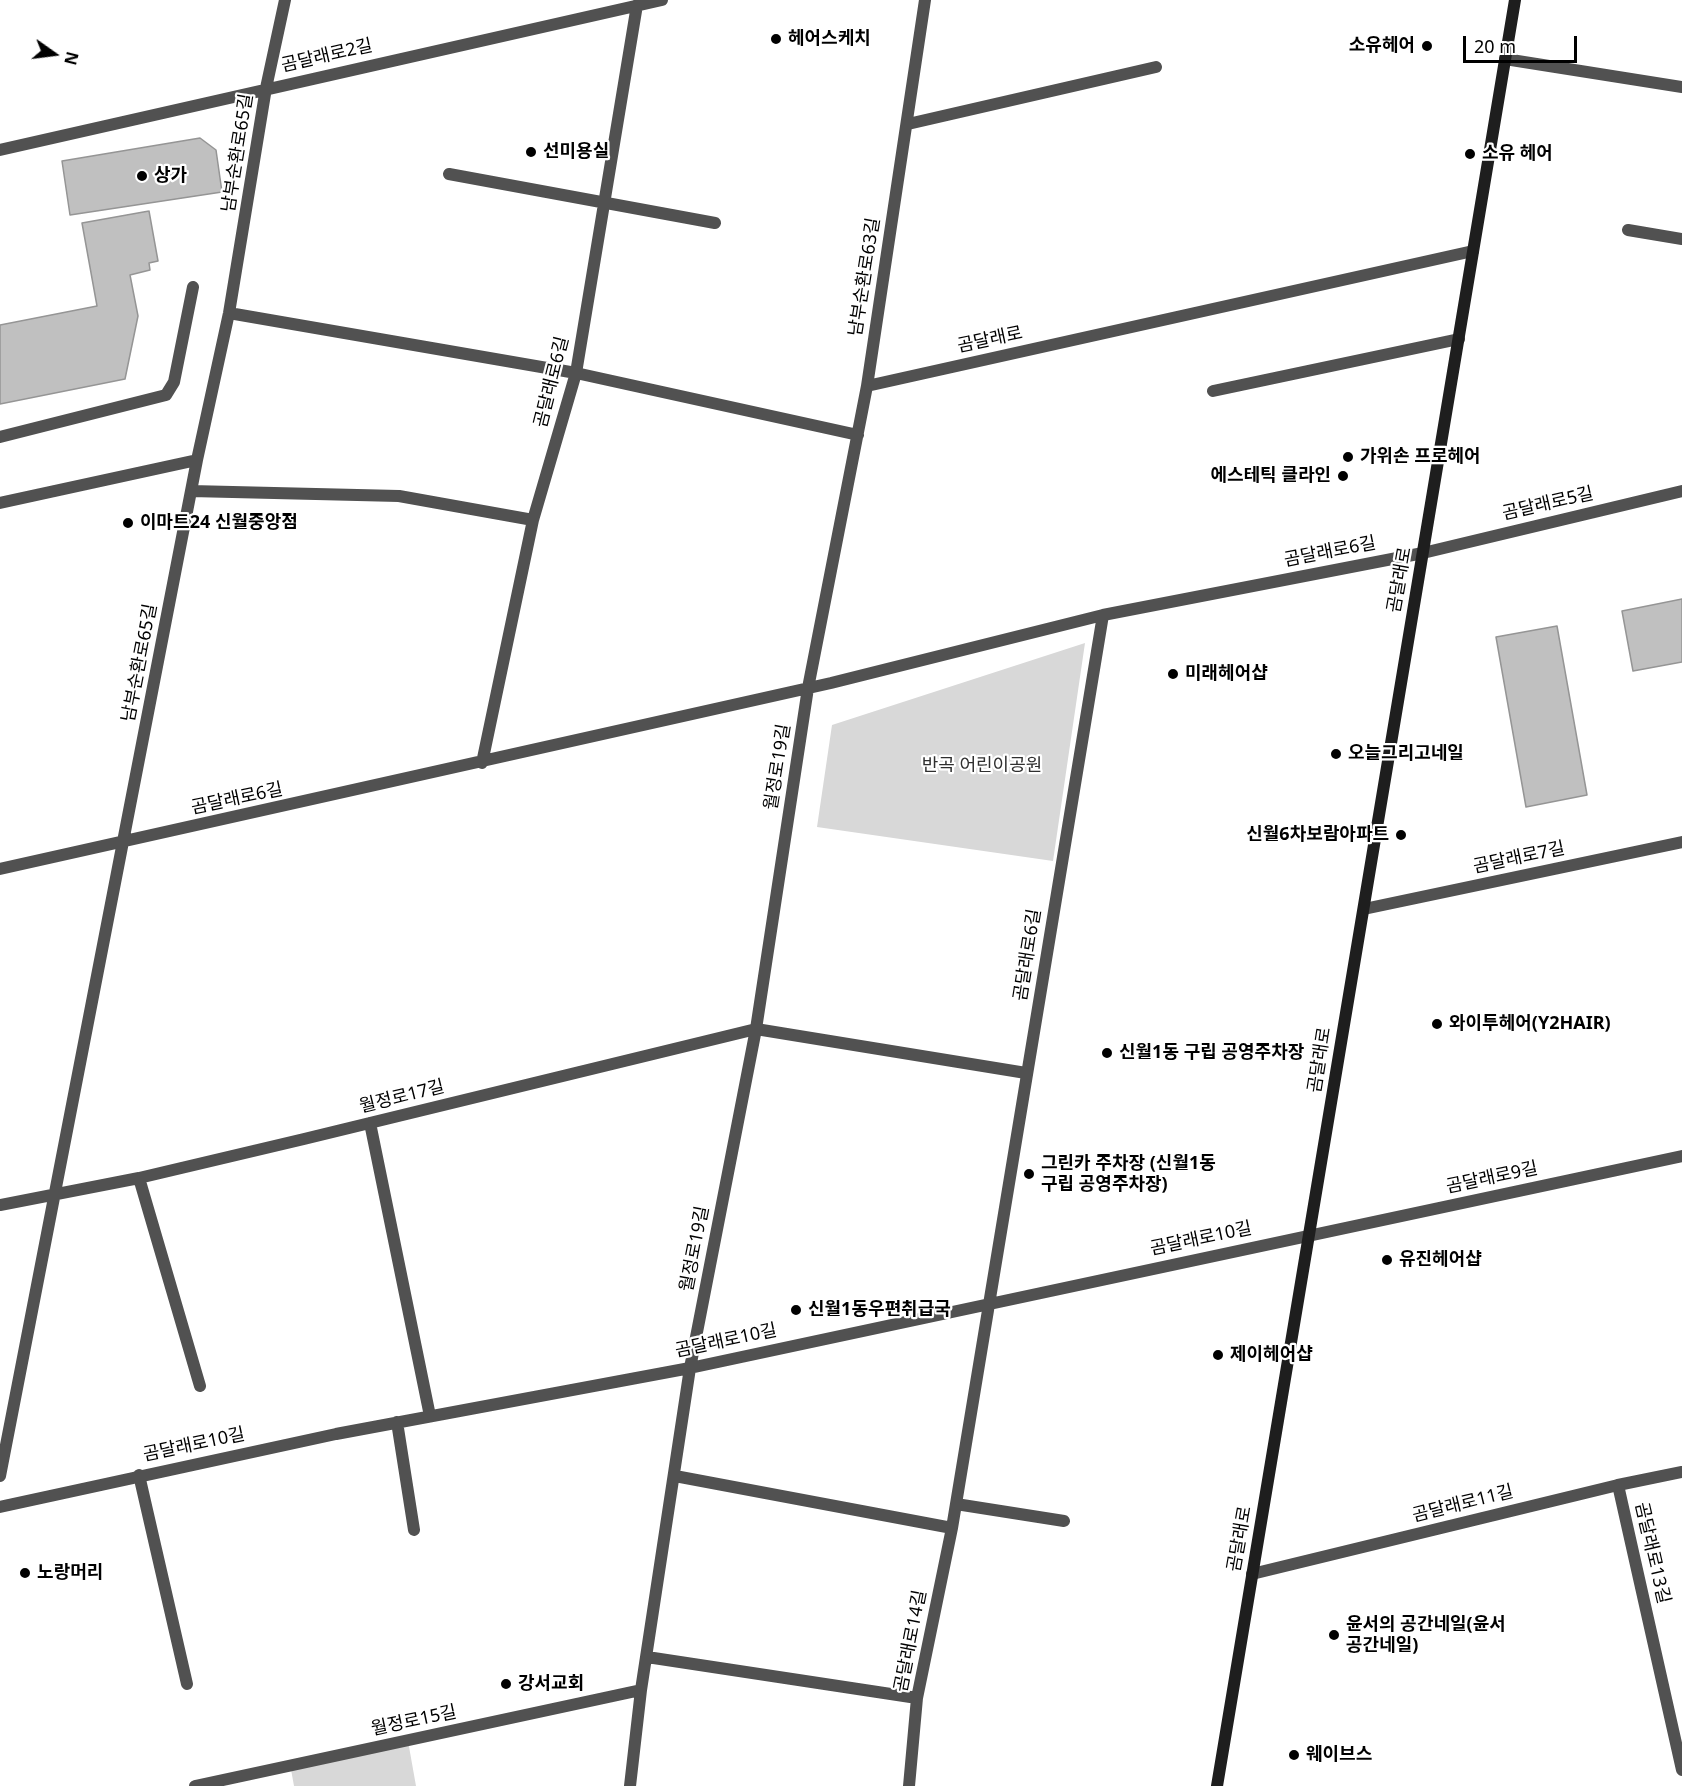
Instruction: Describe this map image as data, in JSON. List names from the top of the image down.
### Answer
{
  "streets": {
    "street": [
      "곰달래로2길",
      "남부순환로65길",
      "남부순환로63길",
      "곰달래로",
      "곰달래로6길",
      "곰달래로5길",
      "월정로19길",
      "곰달래로7길",
      "월정로17길",
      "곰달래로9길",
      "곰달래로10길",
      "곰달래로11길",
      "곰달래로13길",
      "곰달래로14길",
      "월정로15길"
    ]
  },
  "crossings": [
    ["곰달래로2길", "남부순환로65길"],
    ["곰달래로2길", "곰달래로6길"],
    ["남부순환로65길", "곰달래로6길"],
    ["남부순환로63길", "곰달래로"],
    ["남부순환로63길", "곰달래로6길"],
    ["남부순환로63길", "월정로19길"],
    ["곰달래로", "곰달래로6길"],
    ["곰달래로", "곰달래로5길"],
    ["곰달래로", "곰달래로7길"],
    ["곰달래로", "곰달래로9길"],
    ["곰달래로", "곰달래로10길"],
    ["곰달래로", "곰달래로11길"],
    ["곰달래로6길", "곰달래로5길"],
    ["곰달래로6길", "월정로19길"],
    ["곰달래로6길", "곰달래로10길"],
    ["곰달래로6길", "곰달래로14길"],
    ["월정로19길", "월정로17길"],
    ["월정로19길", "곰달래로10길"],
    ["월정로19길", "월정로15길"],
    ["곰달래로9길", "곰달래로10길"],
    ["곰달래로10길", "곰달래로14길"],
    ["곰달래로11길", "곰달래로13길"]
  ],
  "parks": ["반곡 어린이공원"],
  "places": [
    "헤어스케치",
    "소유헤어",
    "선미용실",
    "소유 헤어",
    "상가",
    "가위손 프로헤어",
    "에스테틱 클라인",
    "이마트24 신월중앙점",
    "미래헤어샵",
    "오늘그리고네일",
    "신월6차보람아파트",
    "와이투헤어(Y2HAIR)",
    "신월1동 구립 공영주차장",
    "그린카 주차장 (신월1동 구립 공영주차장)",
    "유진헤어샵",
    "신월1동우편취급국",
    "제이헤어샵",
    "노랑머리",
    "윤서의 공간네일(윤서 공간네일)",
    "강서교회",
    "웨이브스"
  ],
  "scale_bar": "20 m",
  "north": "right"
}
